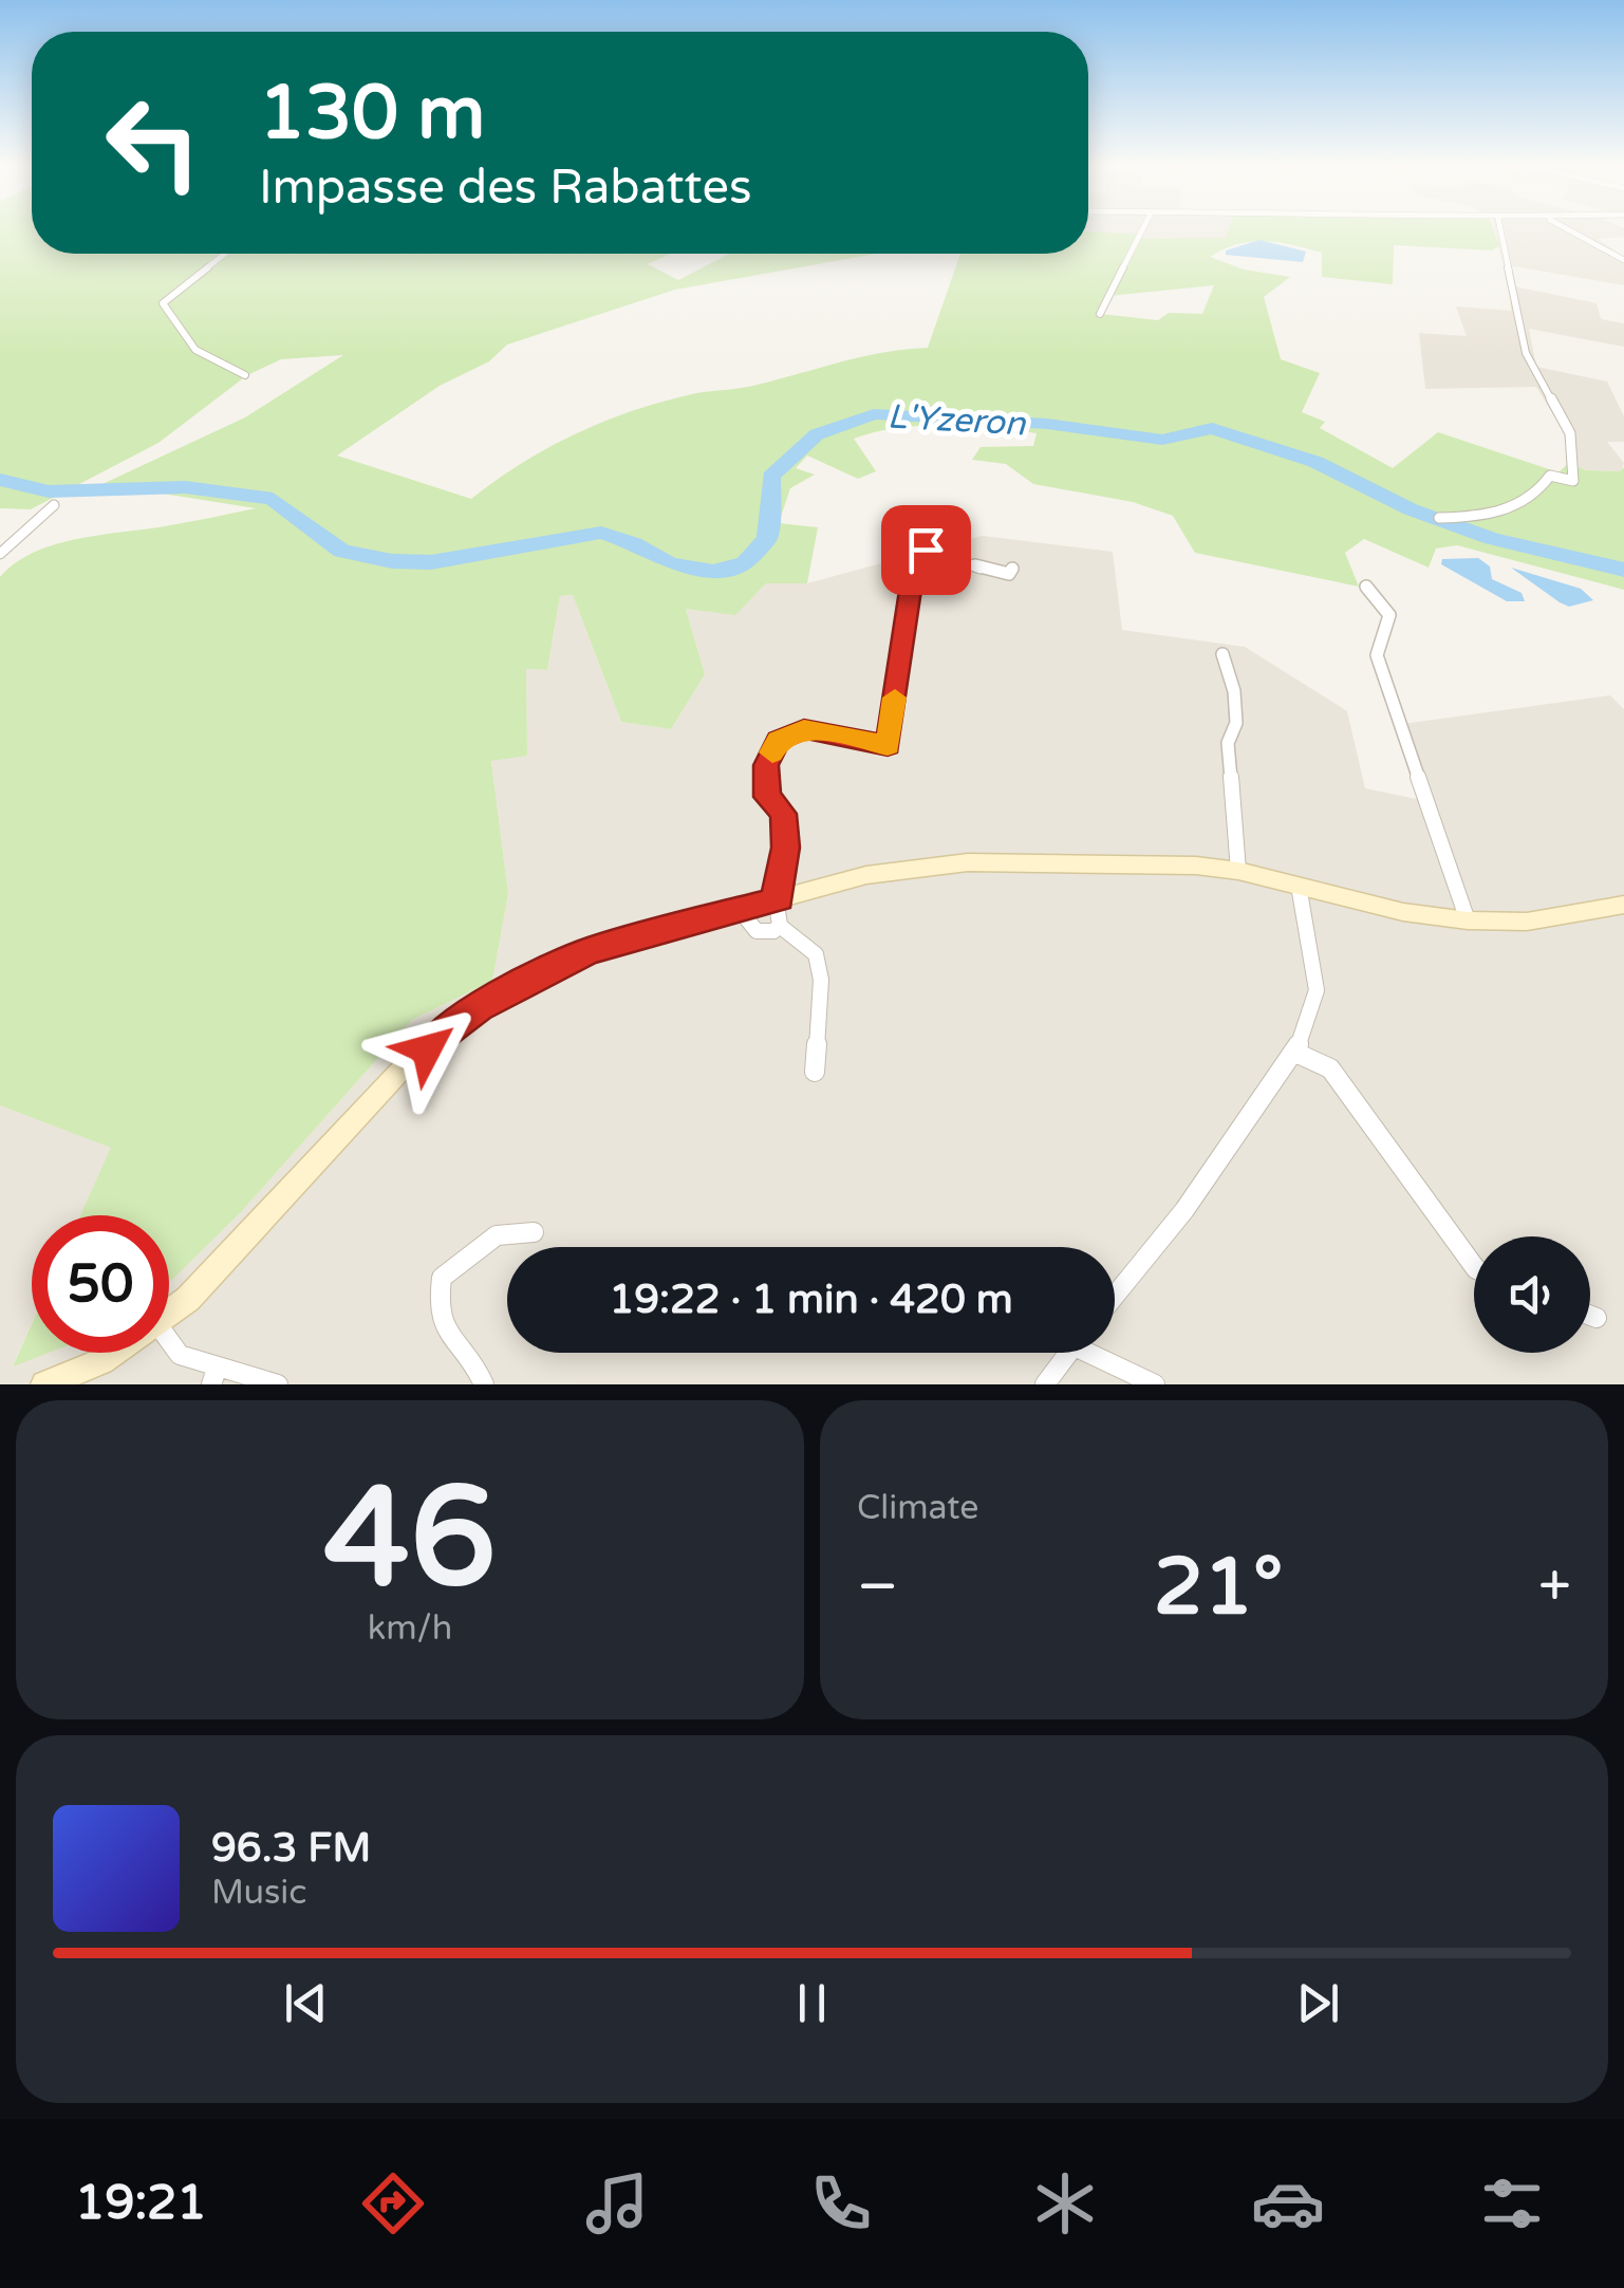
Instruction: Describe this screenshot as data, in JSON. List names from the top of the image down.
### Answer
{
  "water": ["L'Yzeron"],
  "page": {
    "turn": ["130 m", "Impasse des Rabattes"],
    "limit": "50",
    "trip": "19:22 · 1 min · 420 m",
    "tile": [
      ["46", "km/h"],
      "Climate"
    ],
    "heat": ["−", "21°", "+"],
    "song": ["96.3 FM", "Music"],
    "tabs": "19:21"
  }
}
